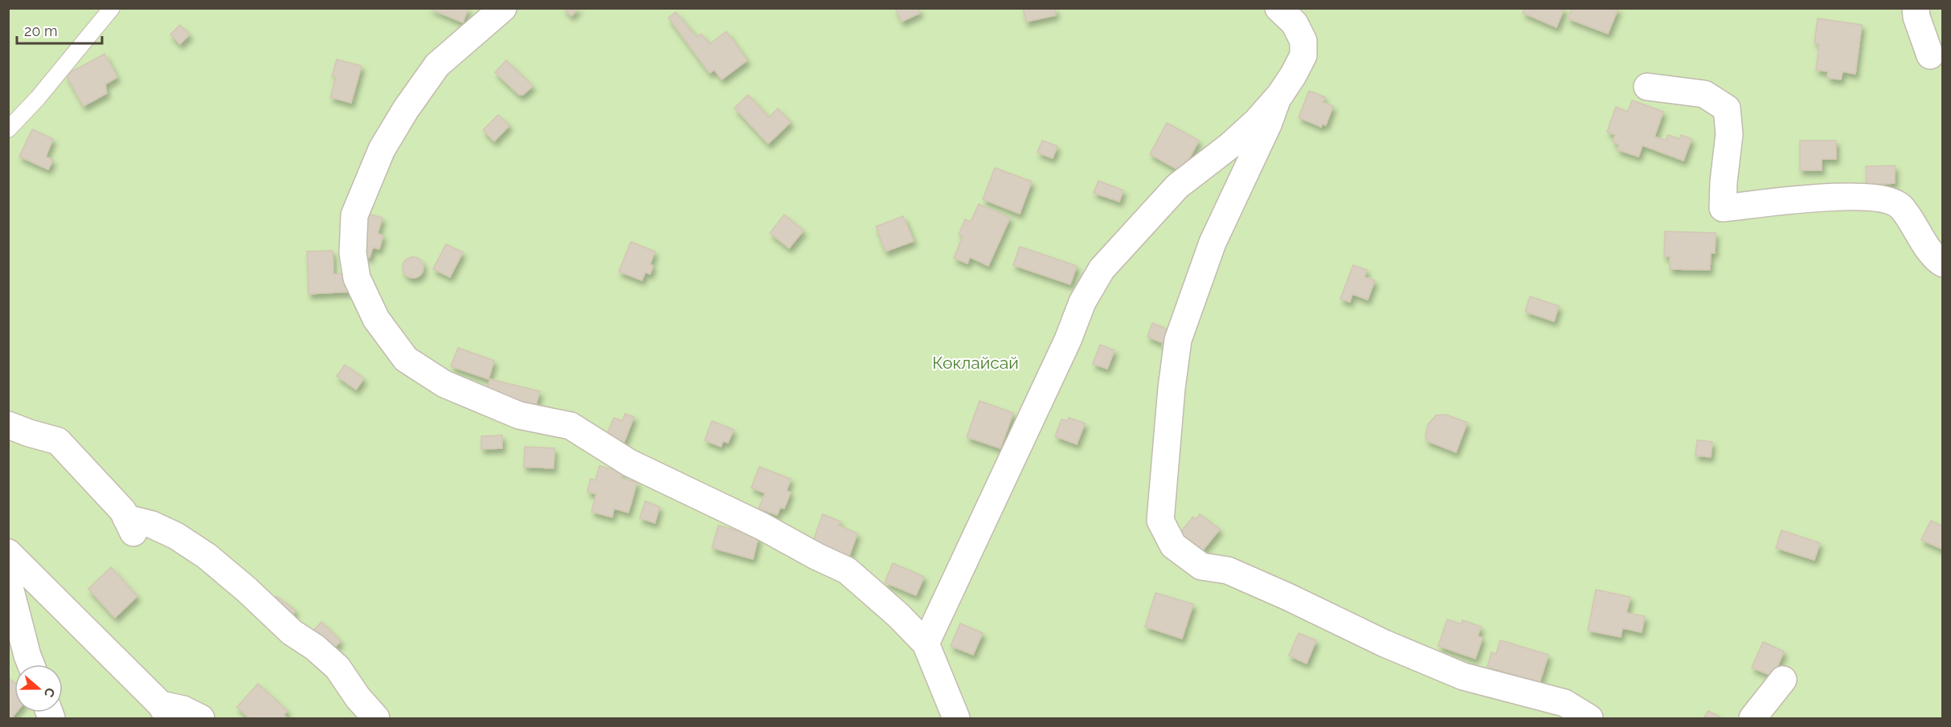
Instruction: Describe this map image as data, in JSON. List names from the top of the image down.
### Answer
{
  "parks": ["Көклайсай"],
  "scale_bar": "20 m",
  "north": "right"
}
